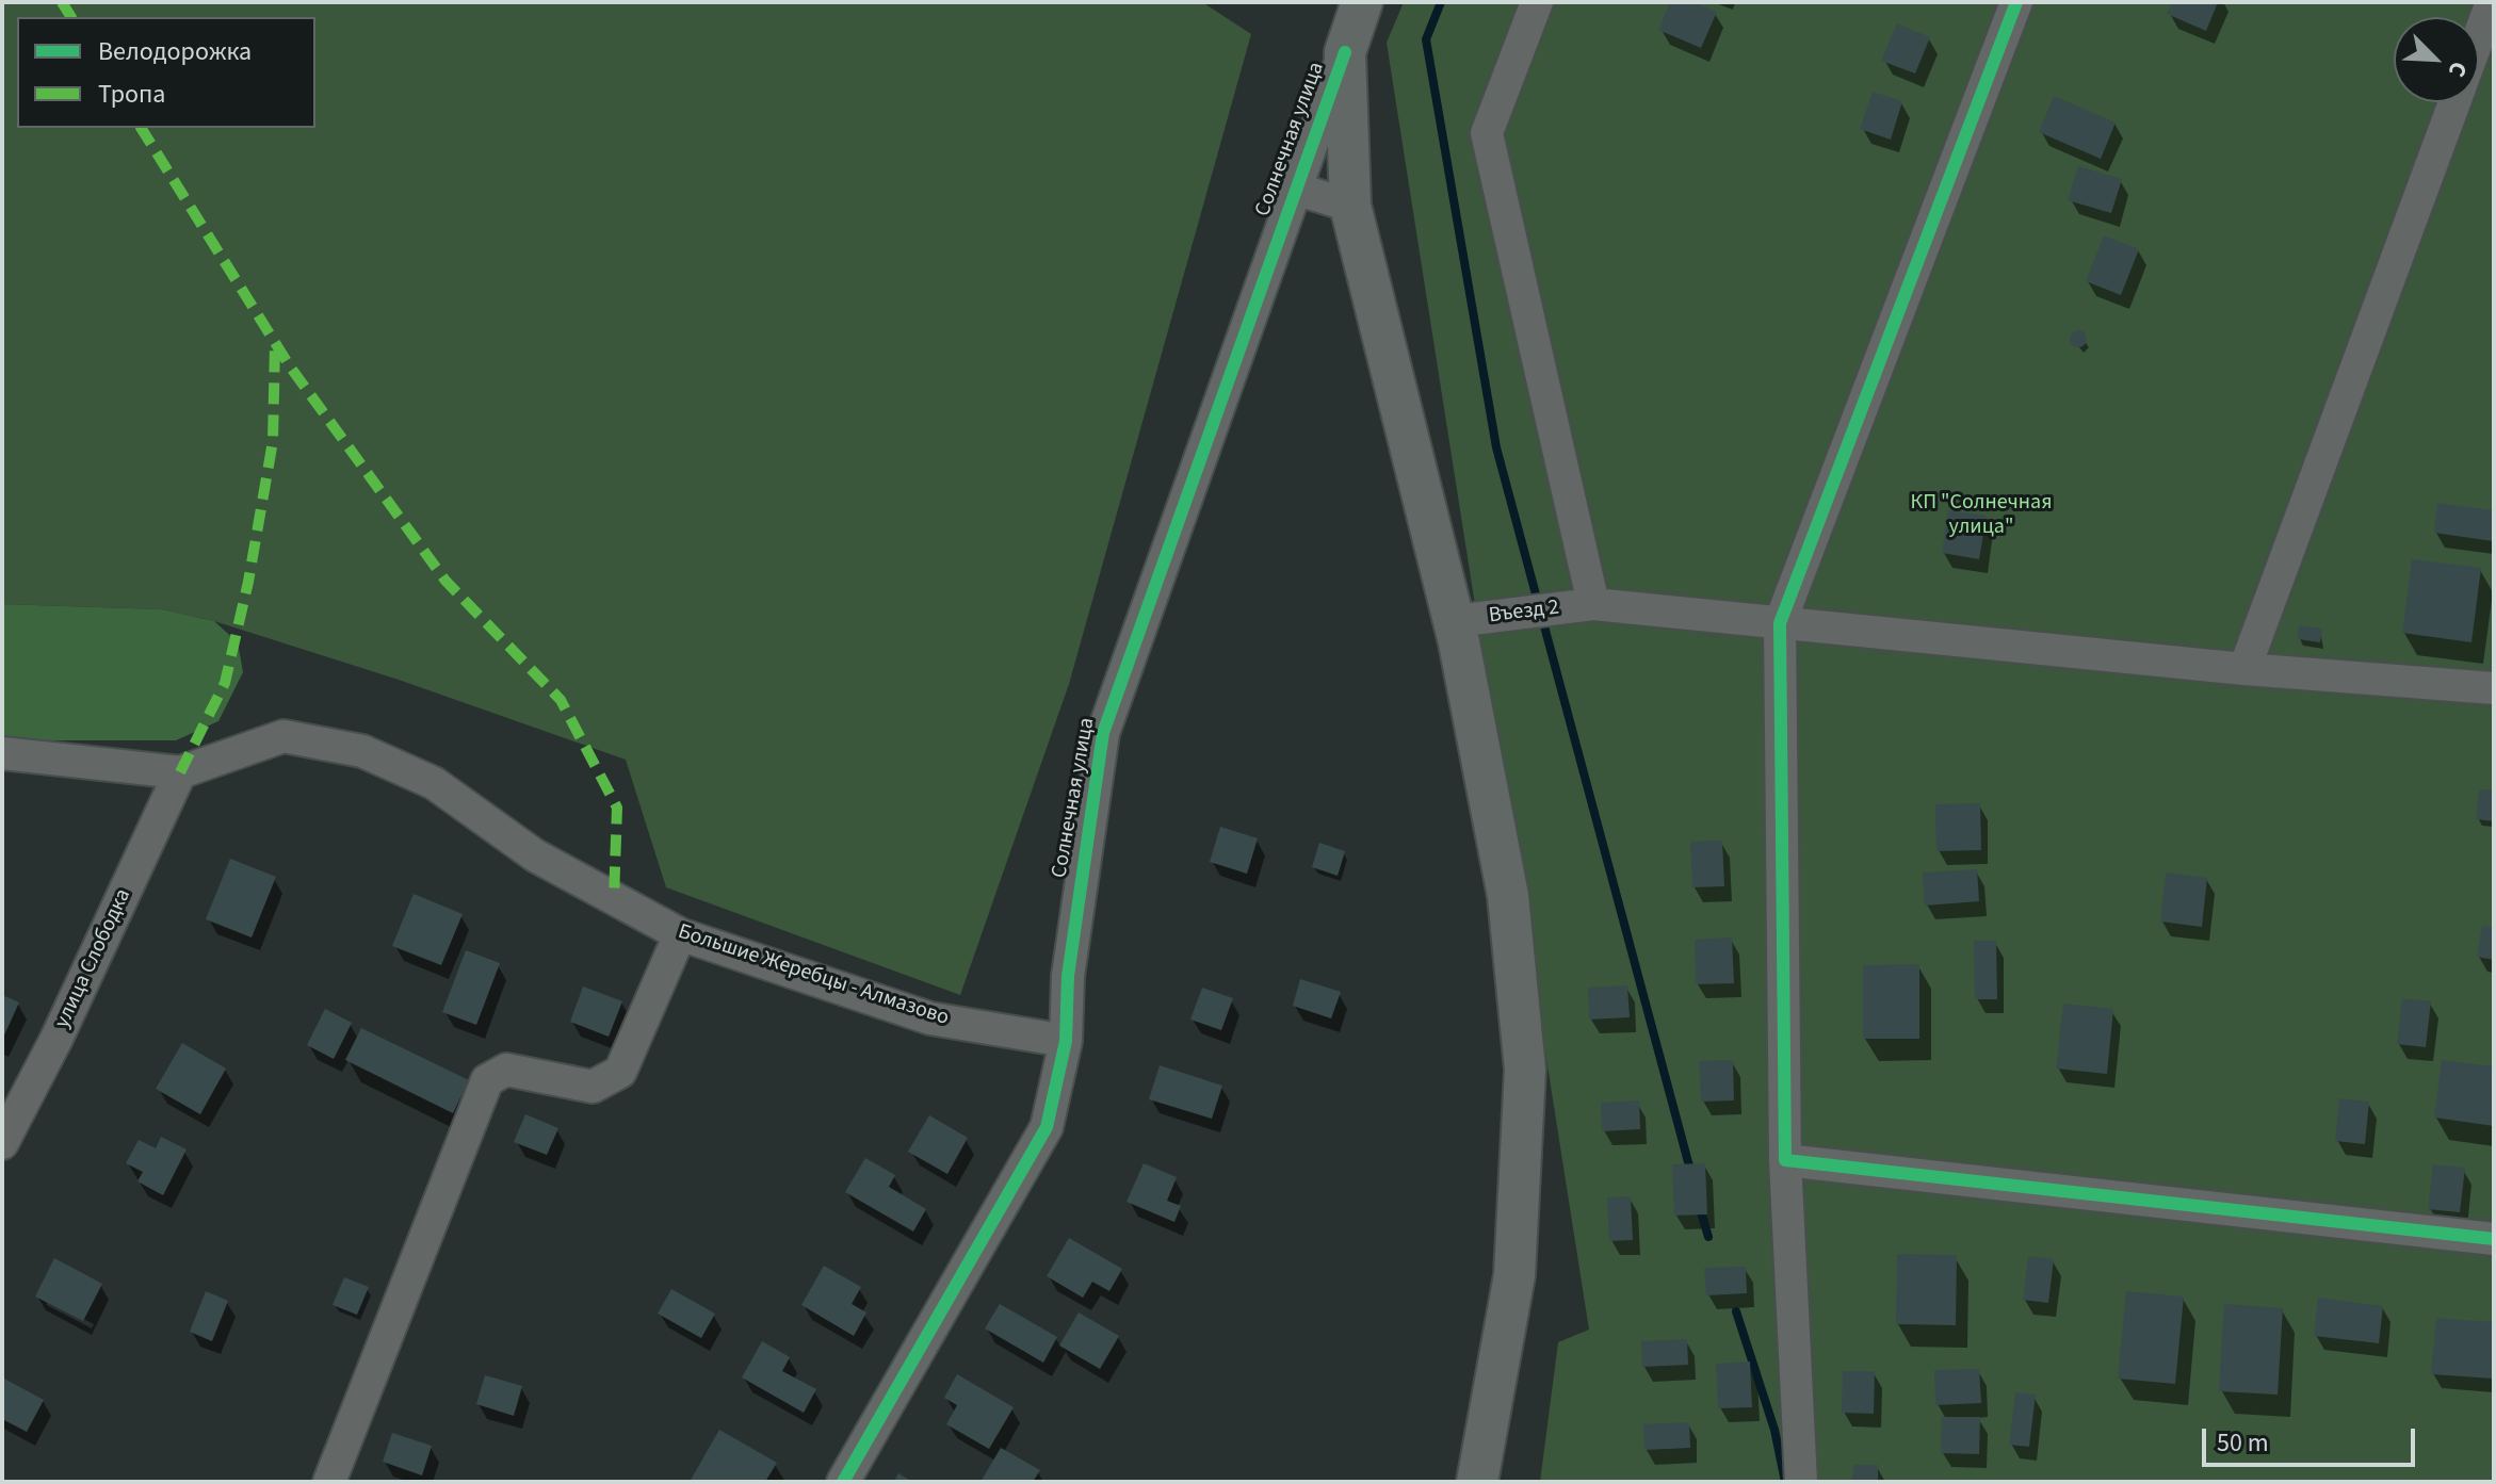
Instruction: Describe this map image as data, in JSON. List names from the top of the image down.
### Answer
{
  "streets": {
    "street": [
      "Солнечная улица",
      "Въезд 2",
      "улица Слободка",
      "Большие Жеребцы - Алмазово"
    ]
  },
  "crossings": [
    ["Солнечная улица", "Большие Жеребцы - Алмазово"],
    ["улица Слободка", "Большие Жеребцы - Алмазово"]
  ],
  "parks": ["КП \"Солнечная улица\""],
  "legend": ["Велодорожка", "Тропа"],
  "scale_bar": "50 m",
  "north": "bottom right"
}
